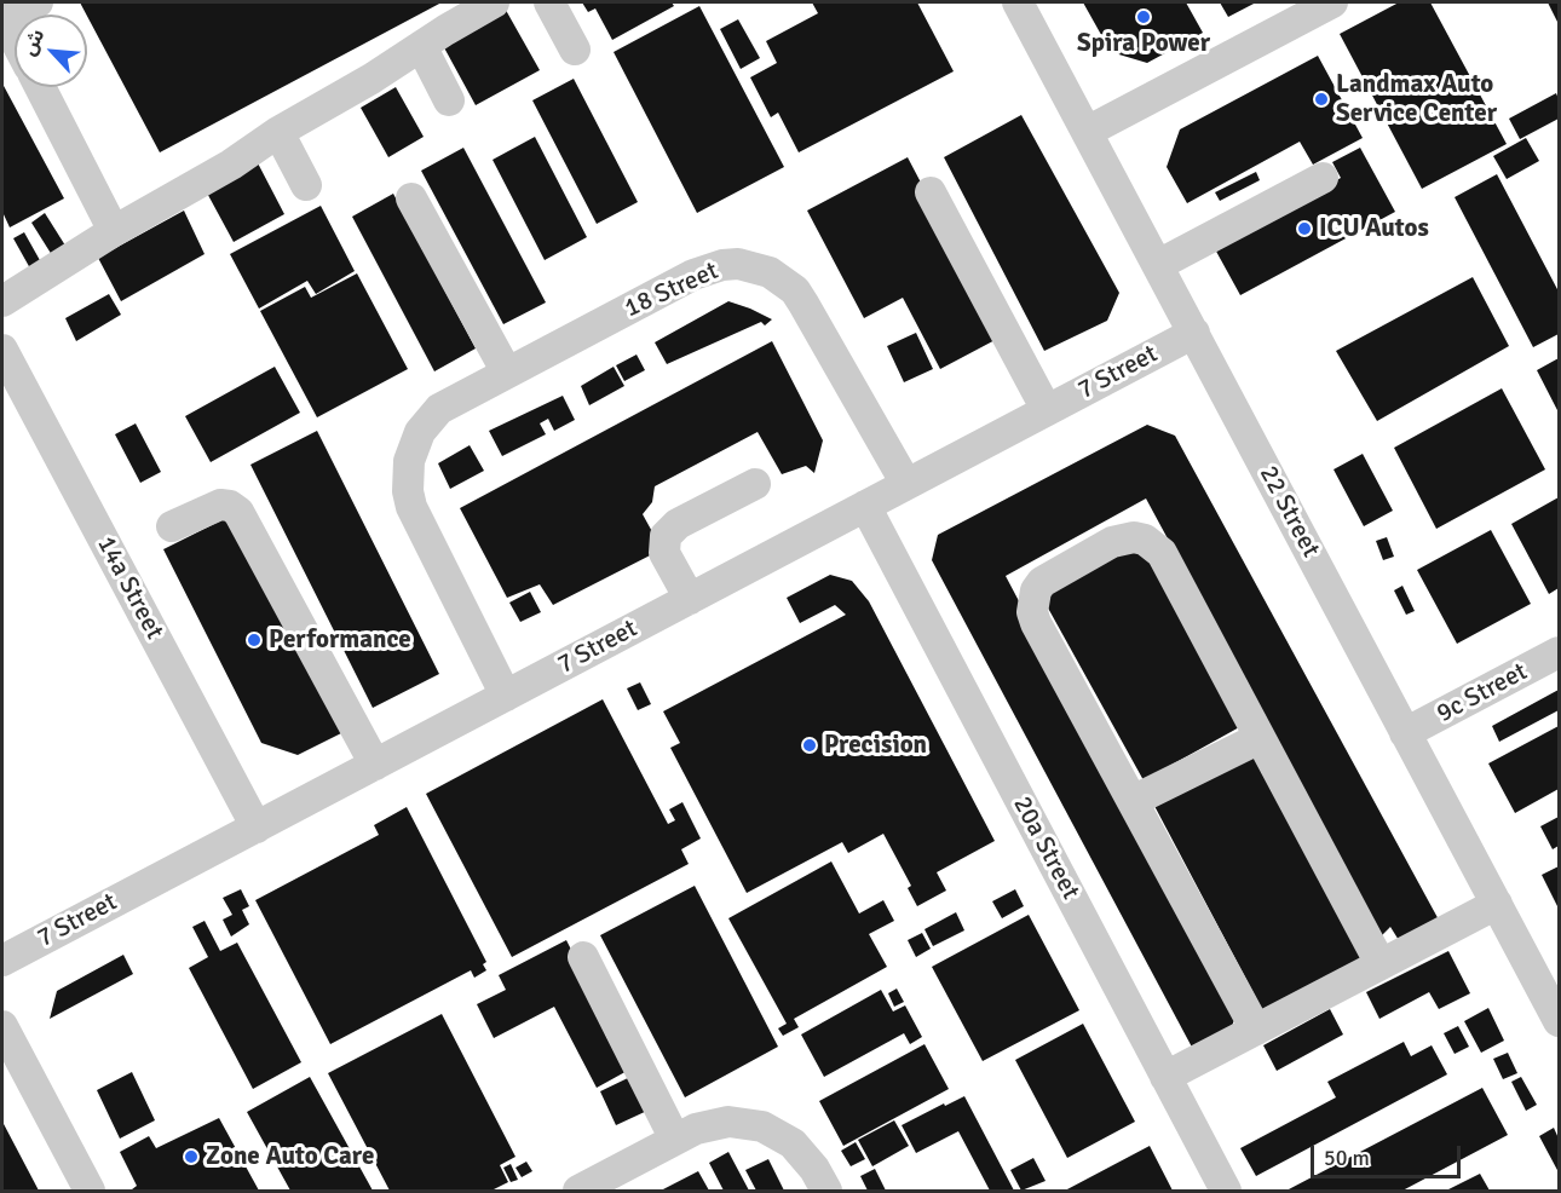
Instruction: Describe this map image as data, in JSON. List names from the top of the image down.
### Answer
{
  "streets": {
    "street": [
      "18 Street",
      "7 Street",
      "22 Street",
      "14a Street",
      "9c Street",
      "20a Street"
    ]
  },
  "crossings": [
    ["18 Street", "7 Street"],
    ["7 Street", "22 Street"],
    ["7 Street", "14a Street"],
    ["7 Street", "20a Street"],
    ["22 Street", "9c Street"]
  ],
  "places": [
    "Spira Power",
    "Landmax Auto Service Center",
    "ICU Autos",
    "Performance",
    "Precision",
    "Zone Auto Care"
  ],
  "scale_bar": "50 m",
  "north": "top left"
}
